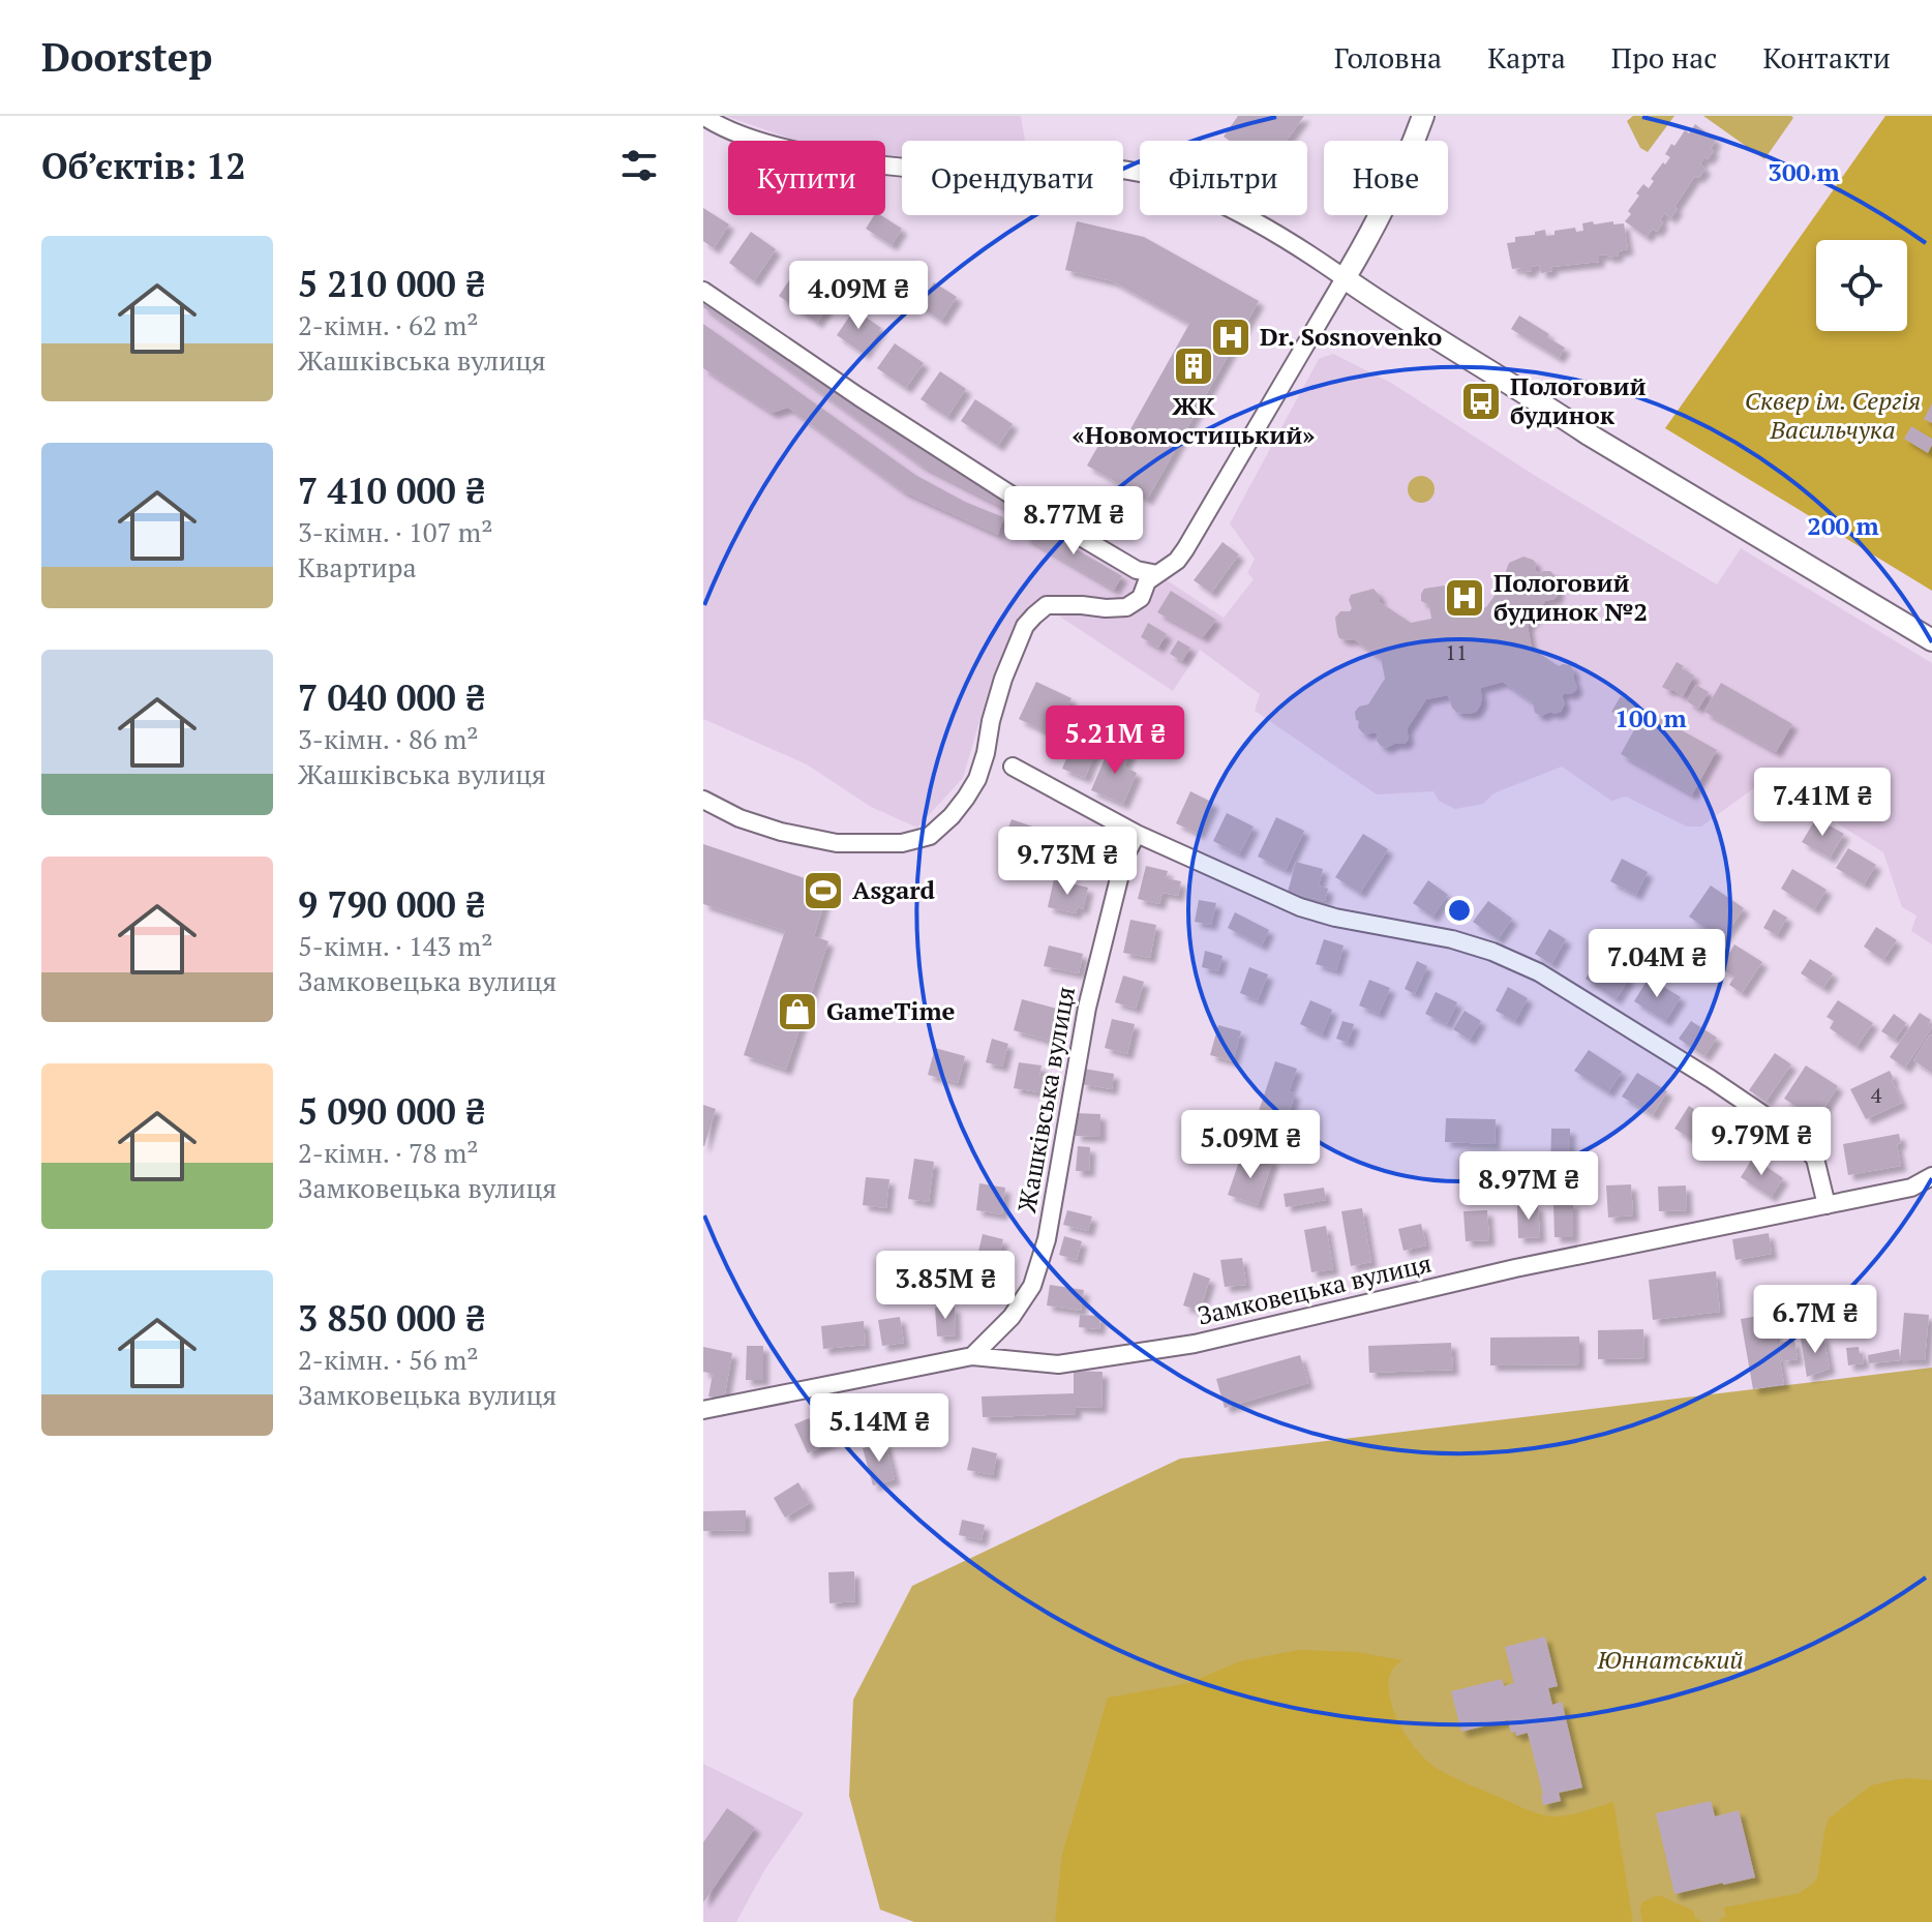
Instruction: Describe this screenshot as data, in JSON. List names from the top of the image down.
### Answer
{
  "streets": {
    "street": ["Жашківська вулиця", "Замковецька вулиця"]
  },
  "crossings": [
    ["Жашківська вулиця", "Замковецька вулиця"]
  ],
  "parks": ["Сквер ім. Сергія Васильчука", "Юннатський"],
  "places": {
    "hospital": ["Dr. Sosnovenko", "Пологовий будинок №2"],
    "building": ["ЖК «Новомостицький»"],
    "bus stop": ["Пологовий будинок"],
    "sports": ["Asgard"],
    "shop": ["GameTime"]
  },
  "house_numbers": ["11", "4"],
  "page": {
    "header": "Doorstep",
    "nav": [
      "Головна",
      "Карта",
      "Про нас",
      "Контакти"
    ],
    "heading": "Об’єктів: 12",
    "chip": [
      "Купити",
      "Орендувати",
      "Фільтри",
      "Нове"
    ],
    "list": [
      {
        "name": "5 210 000 ₴",
        "note": "2-кімн. · 62 m² · Жашківська вулиця"
      },
      {
        "name": "7 410 000 ₴",
        "note": "3-кімн. · 107 m² · Квартира"
      },
      {
        "name": "7 040 000 ₴",
        "note": "3-кімн. · 86 m² · Жашківська вулиця"
      },
      {
        "name": "9 790 000 ₴",
        "note": "5-кімн. · 143 m² · Замковецька вулиця"
      },
      {
        "name": "5 090 000 ₴",
        "note": "2-кімн. · 78 m² · Замковецька вулиця"
      },
      {
        "name": "3 850 000 ₴",
        "note": "2-кімн. · 56 m² · Замковецька вулиця"
      }
    ],
    "price": [
      "4.09M ₴",
      "8.77M ₴",
      "5.21M ₴",
      "7.41M ₴",
      "9.73M ₴",
      "7.04M ₴",
      "9.79M ₴",
      "5.09M ₴",
      "8.97M ₴",
      "3.85M ₴",
      "6.7M ₴",
      "5.14M ₴"
    ]
  },
  "rings": ["300 m", "200 m", "100 m"]
}
